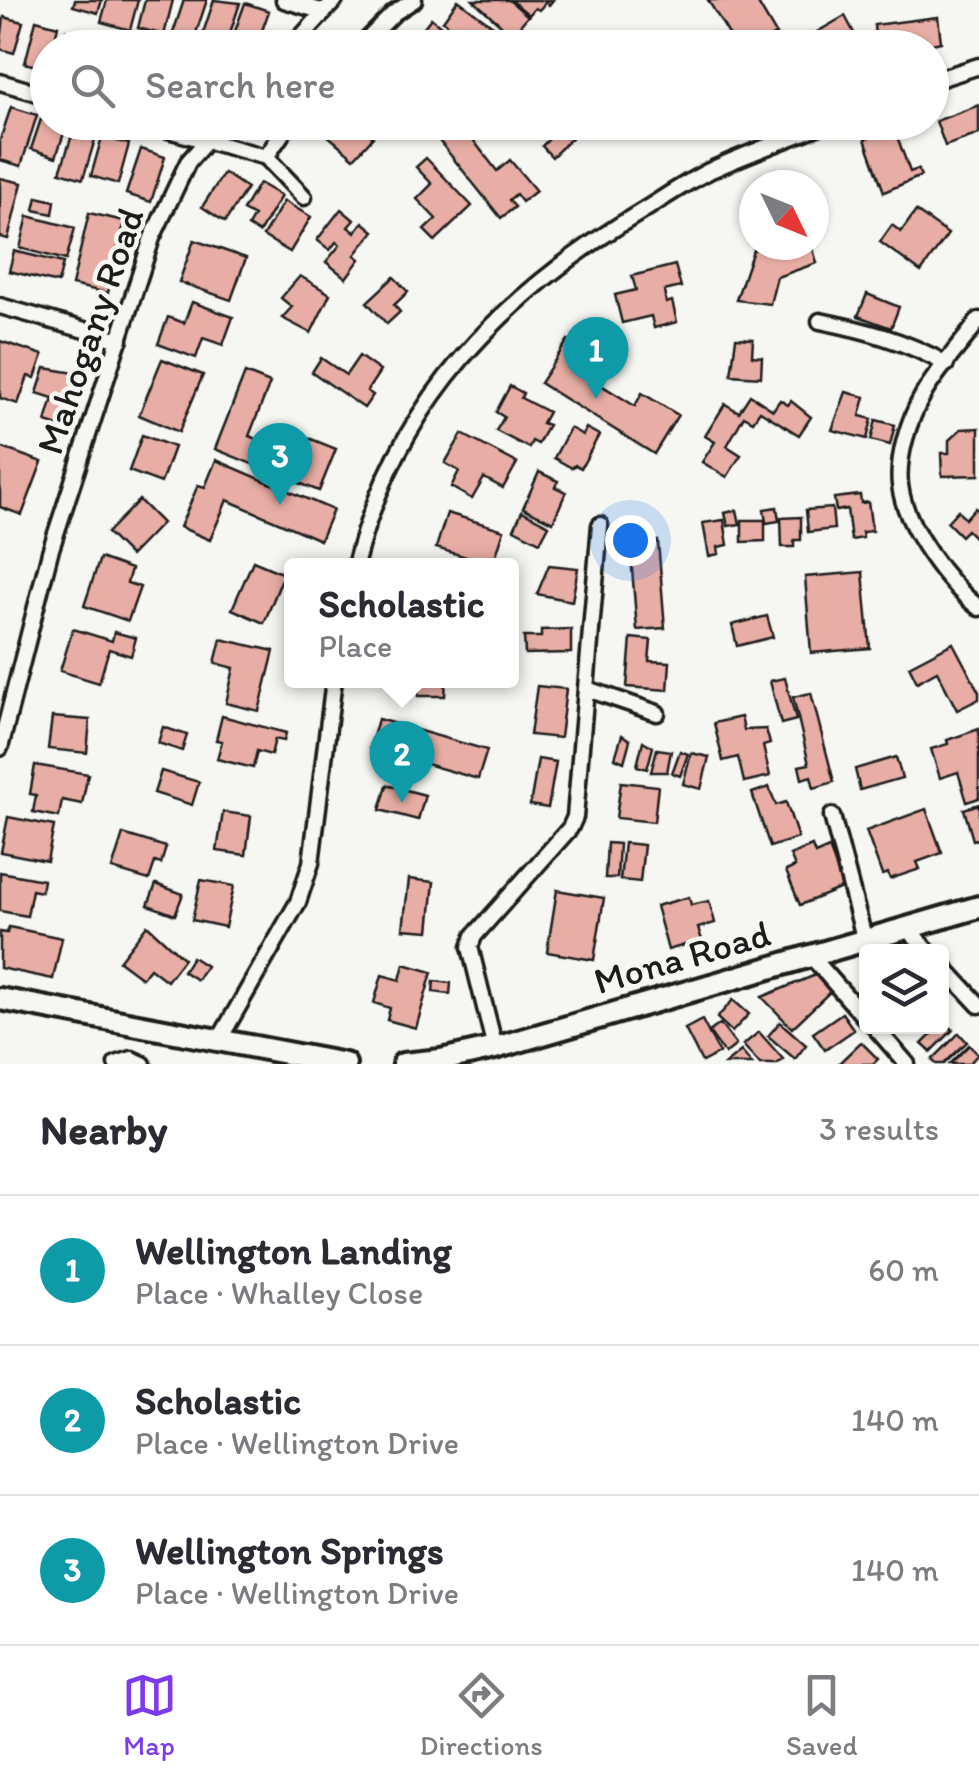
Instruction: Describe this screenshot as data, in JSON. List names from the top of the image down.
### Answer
{
  "streets": {
    "street": ["Mahogany Road", "Mona Road"]
  },
  "north": "bottom right",
  "page": {
    "search": "Search here",
    "pins": ["1", "3", "2"],
    "popup": ["Scholastic", "Place"],
    "heading": ["Nearby", "3 results"],
    "list": [
      {
        "mark": "1",
        "name": "Wellington Landing",
        "note": "Place · Whalley Close",
        "value": "60 m"
      },
      {
        "mark": "2",
        "name": "Scholastic",
        "note": "Place · Wellington Drive",
        "value": "140 m"
      },
      {
        "mark": "3",
        "name": "Wellington Springs",
        "note": "Place · Wellington Drive",
        "value": "140 m"
      }
    ],
    "nav": ["Map", "Directions", "Saved"]
  }
}
